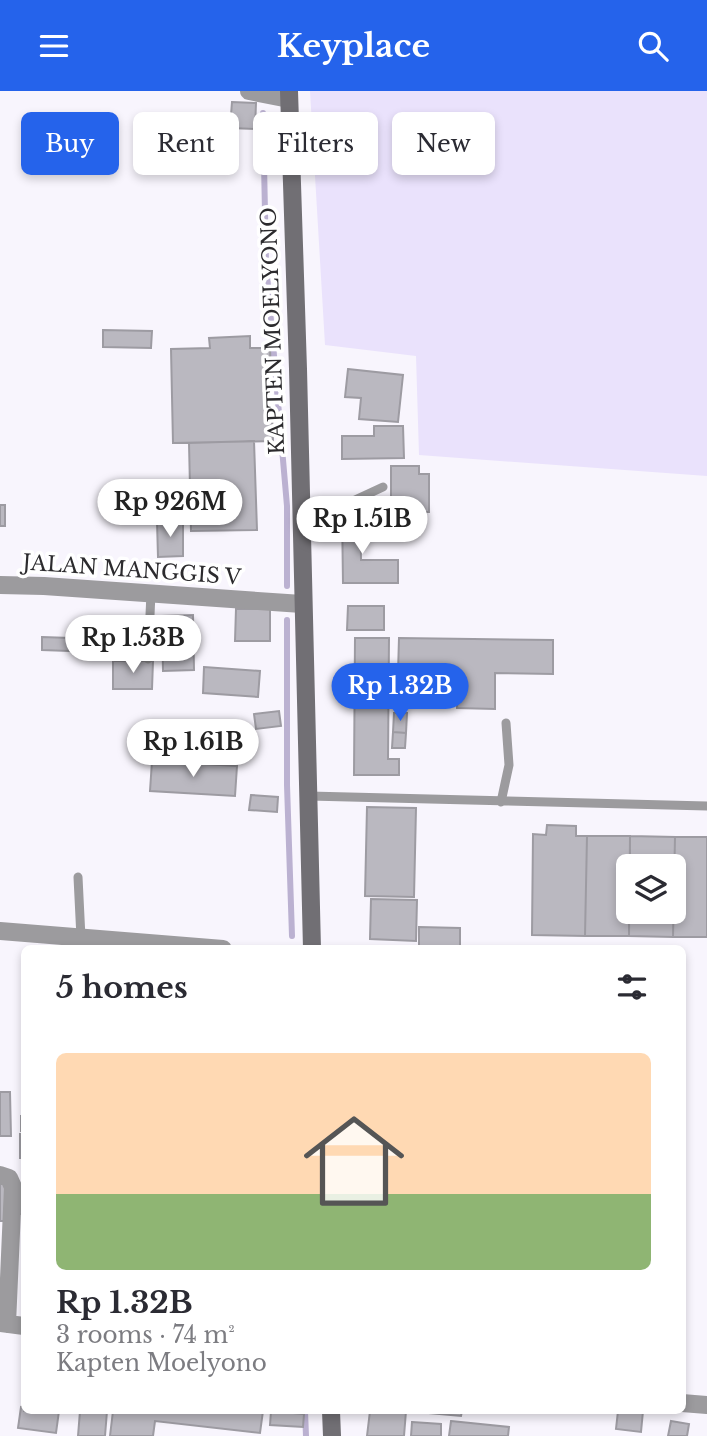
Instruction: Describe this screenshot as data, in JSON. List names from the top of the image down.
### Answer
{
  "streets": {
    "street": ["KAPTEN MOELYONO", "JALAN MANGGIS V"]
  },
  "crossings": [
    ["KAPTEN MOELYONO", "JALAN MANGGIS V"]
  ],
  "page": {
    "header": "Keyplace",
    "chip": [
      "Buy",
      "Rent",
      "Filters",
      "New"
    ],
    "price": [
      "Rp 926M",
      "Rp 1.51B",
      "Rp 1.53B",
      "Rp 1.32B",
      "Rp 1.61B"
    ],
    "heading": "5 homes",
    "list": [
      {
        "name": "Rp 1.32B",
        "note": "3 rooms · 74 m² · Kapten Moelyono"
      }
    ]
  }
}
